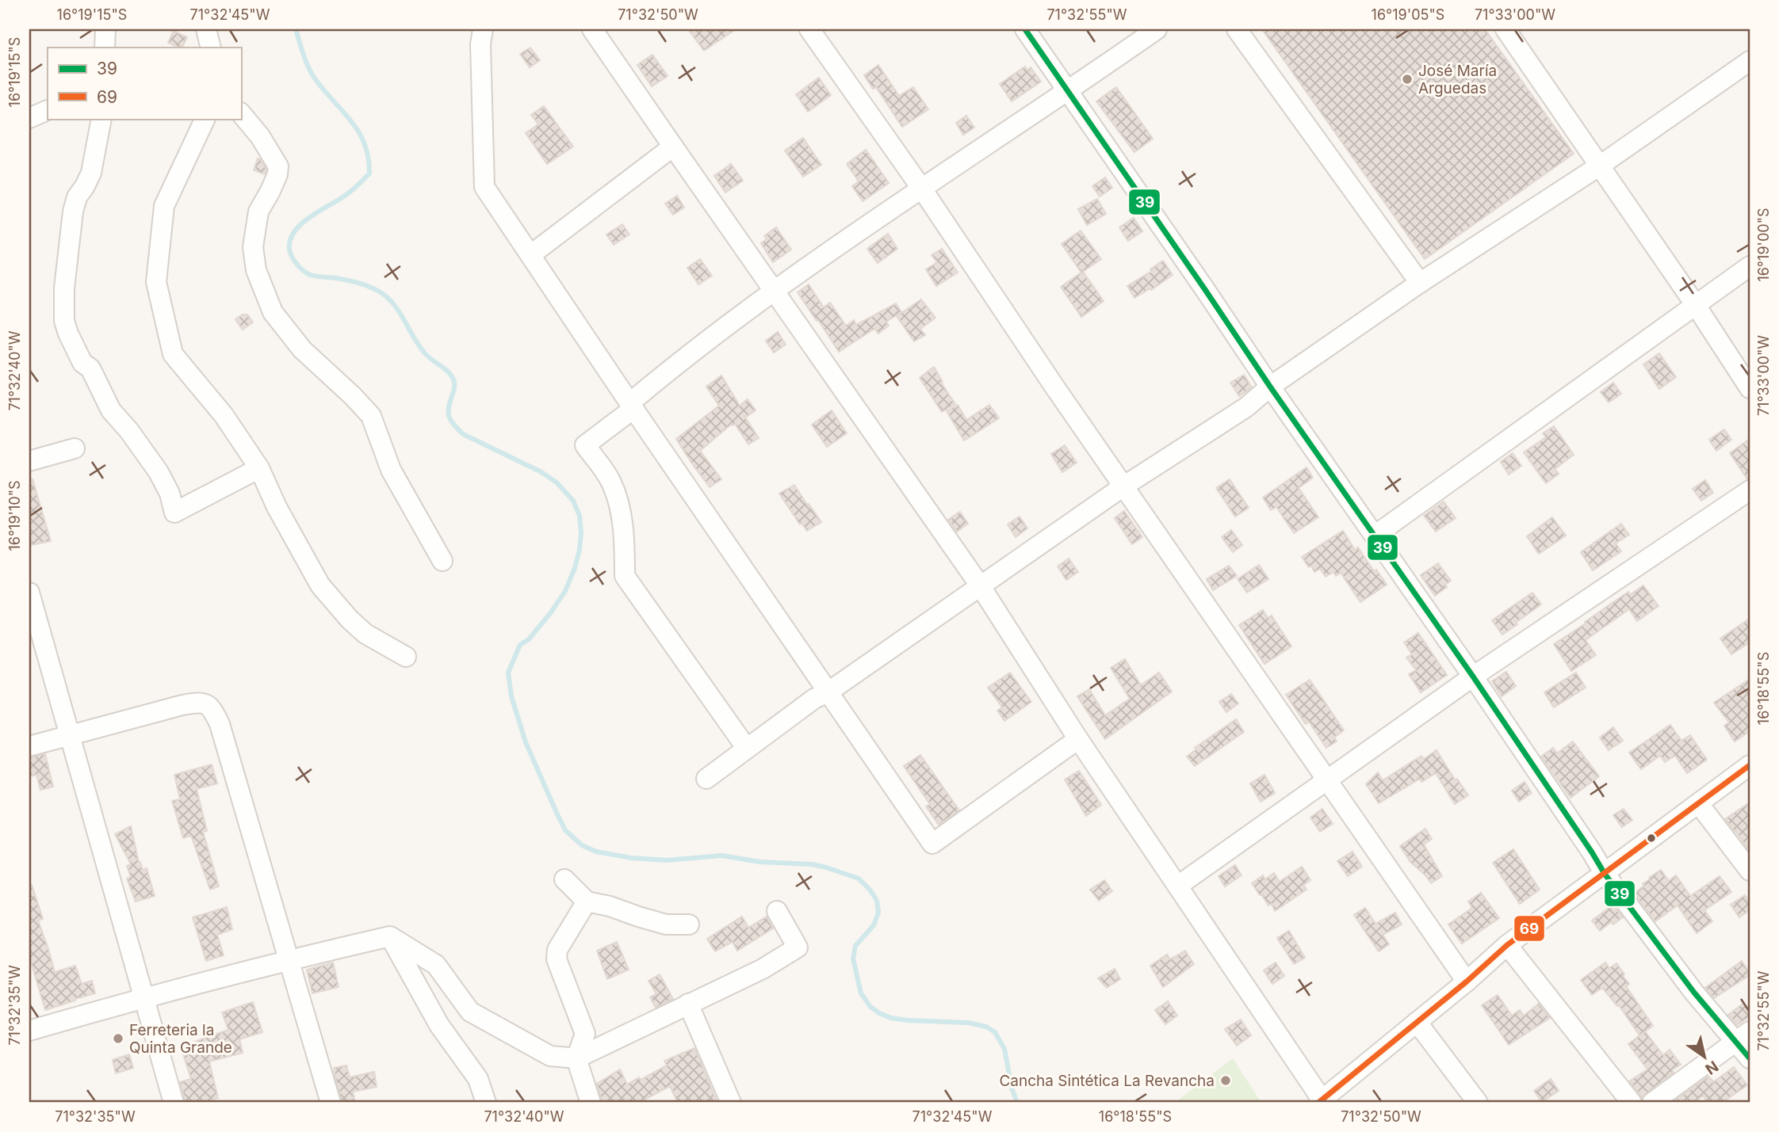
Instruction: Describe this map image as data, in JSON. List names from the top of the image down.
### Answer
{
  "places": ["José María Arguedas", "Ferreteria la Quinta Grande", "Cancha Sintética La Revancha"],
  "lines": ["transit line 39", "transit line 69"],
  "legend": ["39", "69"],
  "north": "bottom right",
  "coordinates": [
    "16°19'15\"S",
    "71°32'45\"W",
    "71°32'50\"W",
    "71°32'55\"W",
    "16°19'05\"S",
    "71°33'00\"W",
    "16°19'00\"S",
    "71°32'40\"W",
    "16°19'10\"S",
    "16°18'55\"S",
    "71°32'35\"W"
  ]
}
